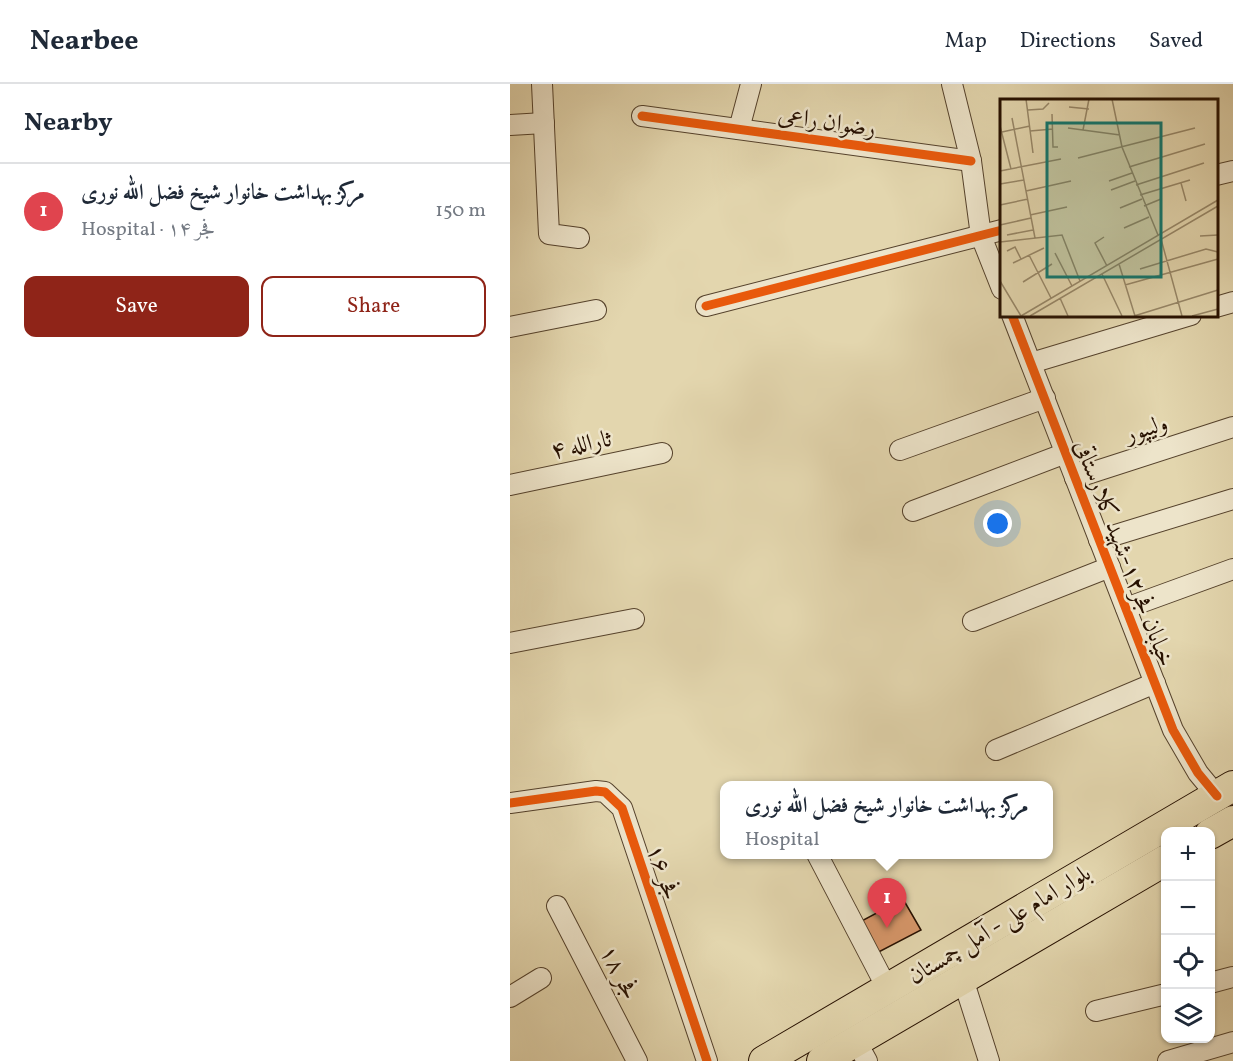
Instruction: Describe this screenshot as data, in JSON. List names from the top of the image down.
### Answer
{
  "streets": {
    "main road": ["بلوار امام علی - آمل چمستان"],
    "street": [
      "رضوان راعی",
      "ولیپور",
      "ثارالله ۴",
      "خيابان فجر۱۲-شهيد كلارستاقی",
      "فجر ۱۶",
      "فجر ۱۸"
    ]
  },
  "crossings": [
    ["ولیپور", "خيابان فجر۱۲-شهيد كلارستاقی"],
    ["خيابان فجر۱۲-شهيد كلارستاقی", "بلوار امام علی - آمل چمستان"]
  ],
  "page": {
    "header": "Nearbee",
    "nav": ["Map", "Directions", "Saved"],
    "heading": "Nearby",
    "list": [
      {
        "mark": "1",
        "name": "مرکز بهداشت خانوار شیخ فضل الله نوری",
        "note": "Hospital · فجر ۱۴",
        "value": "150 m"
      }
    ],
    "buttons": ["Save", "Share"],
    "popup": ["مرکز بهداشت خانوار شیخ فضل الله نوری", "Hospital"],
    "map_buttons": ["+", "−"],
    "pins": "1"
  }
}
